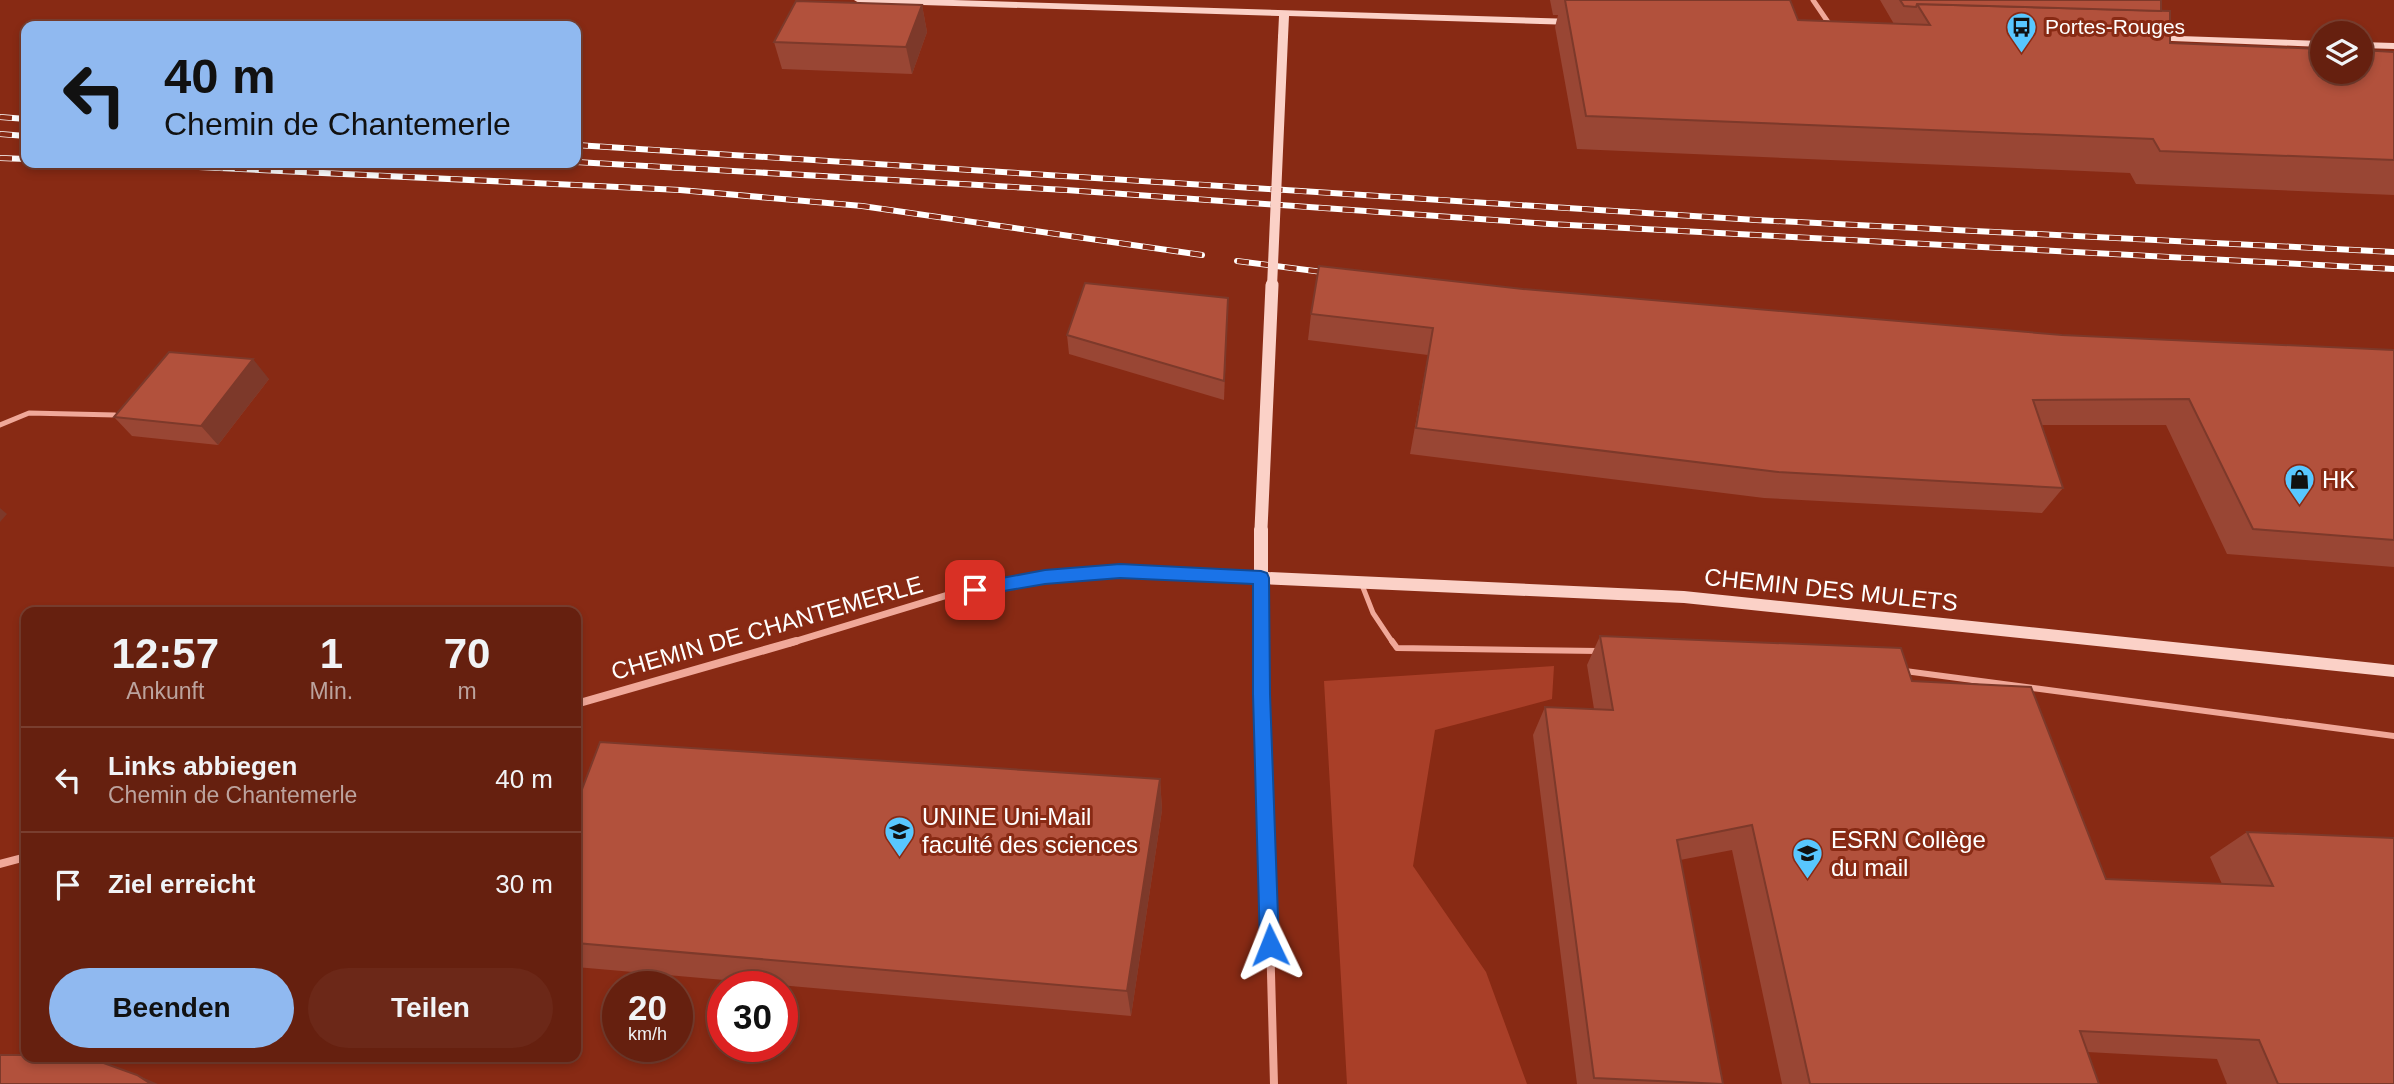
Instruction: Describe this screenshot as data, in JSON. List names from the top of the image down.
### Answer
{
  "streets": {
    "street": ["CHEMIN DES MULETS", "CHEMIN DE CHANTEMERLE"]
  },
  "crossings": [
    ["CHEMIN DES MULETS", "CHEMIN DE CHANTEMERLE"]
  ],
  "places": {
    "bus stop": ["Portes-Rouges"],
    "shop": ["HK"],
    "school or university": ["UNINE Uni-Mail faculté des sciences", "ESRN Collège du mail"]
  },
  "page": {
    "turn": ["40 m", "Chemin de Chantemerle"],
    "eta": [
      "12:57",
      "Ankunft",
      "1",
      "Min.",
      "70",
      "m"
    ],
    "list": [
      {
        "name": "Links abbiegen",
        "note": "Chemin de Chantemerle",
        "value": "40 m"
      },
      {
        "name": "Ziel erreicht",
        "value": "30 m"
      }
    ],
    "buttons": ["Beenden", "Teilen"],
    "speed": "20 km/h",
    "limit": "30"
  }
}
